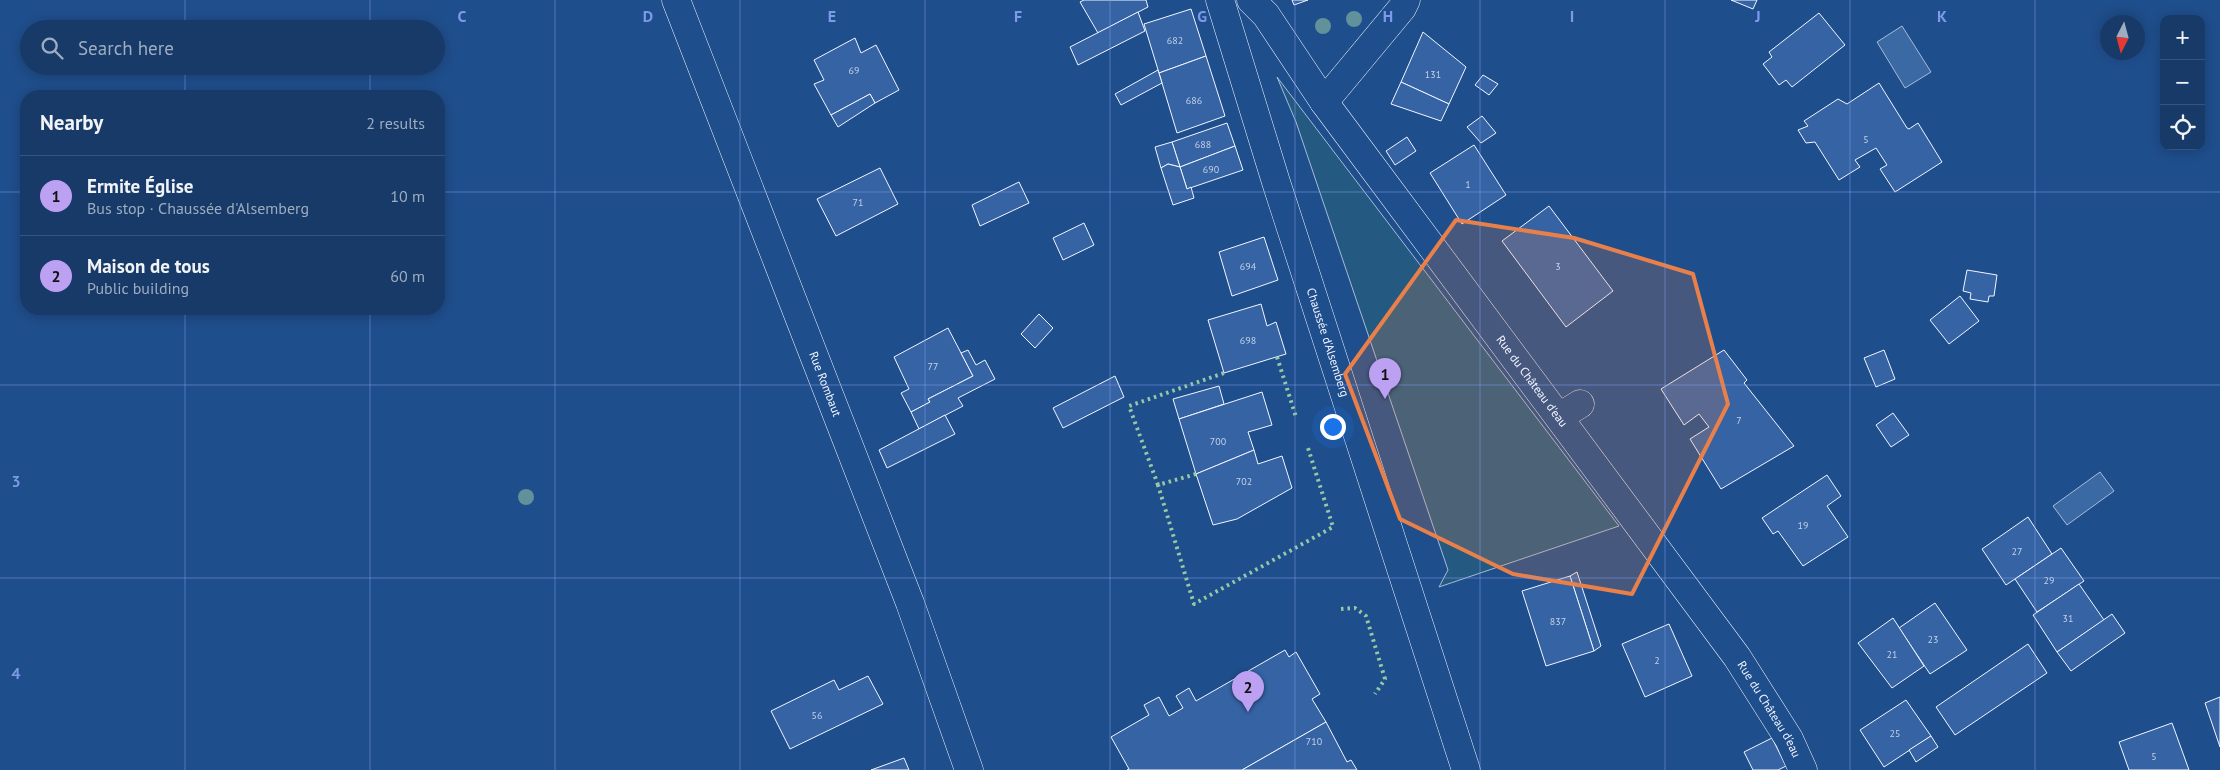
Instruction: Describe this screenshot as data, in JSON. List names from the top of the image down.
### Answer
{
  "streets": {
    "street": ["Chaussée d'Alsemberg", "Rue du Château d'eau", "Rue Rombaut"]
  },
  "house_numbers": [
    "682",
    "69",
    "131",
    "686",
    "5",
    "688",
    "690",
    "1",
    "71",
    "694",
    "3",
    "698",
    "77",
    "7",
    "700",
    "702",
    "19",
    "27",
    "29",
    "31",
    "837",
    "23",
    "21",
    "2",
    "56",
    "25",
    "710",
    "5"
  ],
  "north": "bottom",
  "page": {
    "map_buttons": ["+", "−"],
    "search": "Search here",
    "heading": ["Nearby", "2 results"],
    "list": [
      {
        "mark": "1",
        "name": "Ermite Église",
        "note": "Bus stop · Chaussée d'Alsemberg",
        "value": "10 m"
      },
      {
        "mark": "2",
        "name": "Maison de tous",
        "note": "Public building",
        "value": "60 m"
      }
    ],
    "pins": ["1", "2"]
  },
  "grid": {
    "columns": [
      "C",
      "D",
      "E",
      "F",
      "G",
      "H",
      "I",
      "J",
      "K"
    ],
    "rows": ["3", "4"]
  }
}
